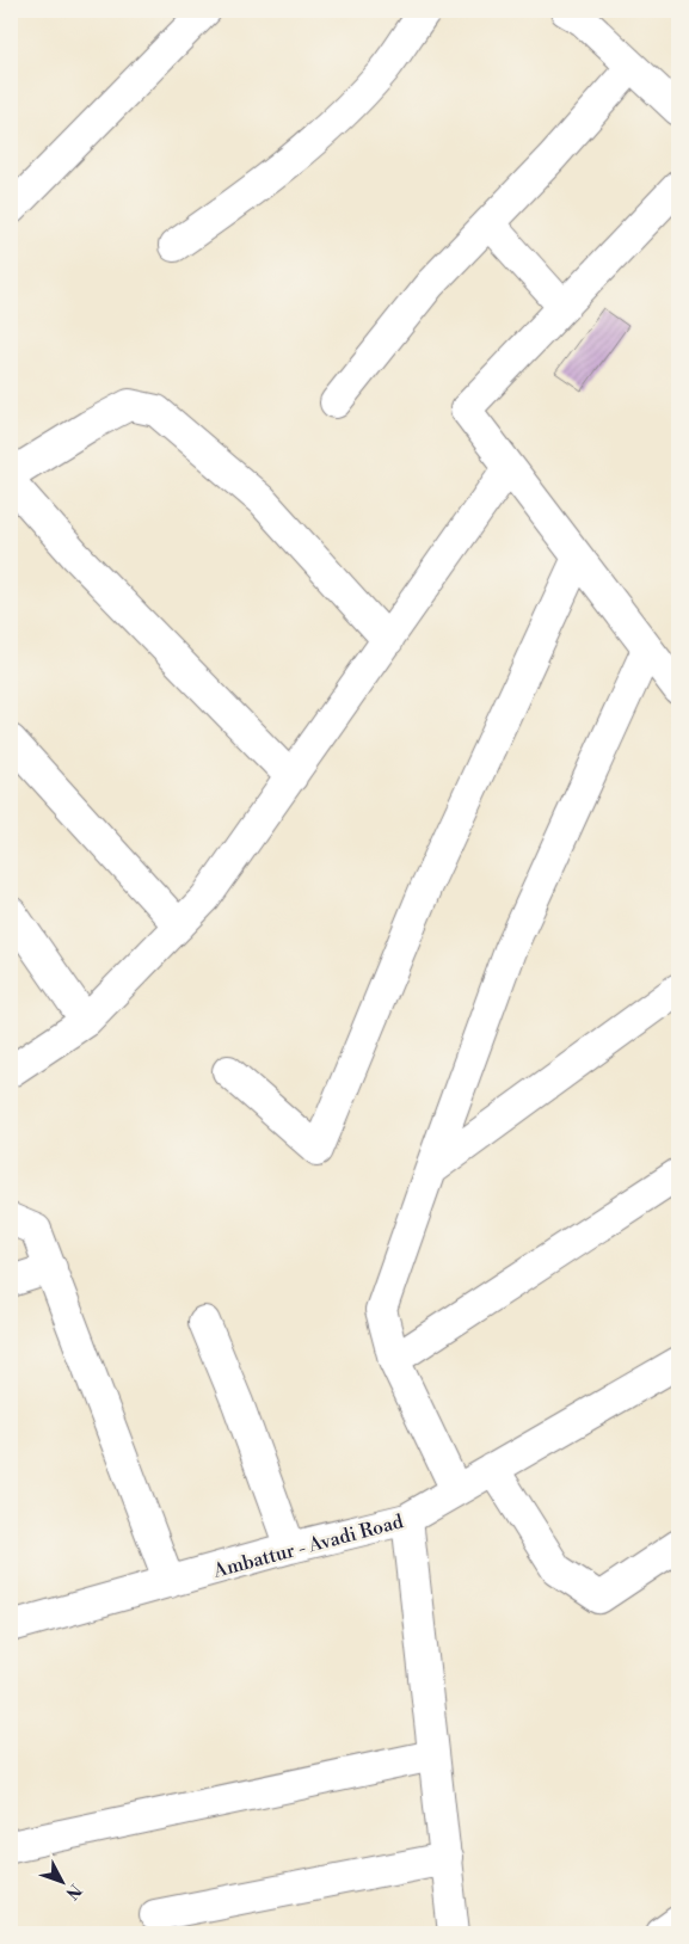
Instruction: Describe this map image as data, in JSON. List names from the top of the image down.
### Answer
{
  "streets": {
    "street": ["Ambattur - Avadi Road"]
  },
  "north": "bottom right"
}
